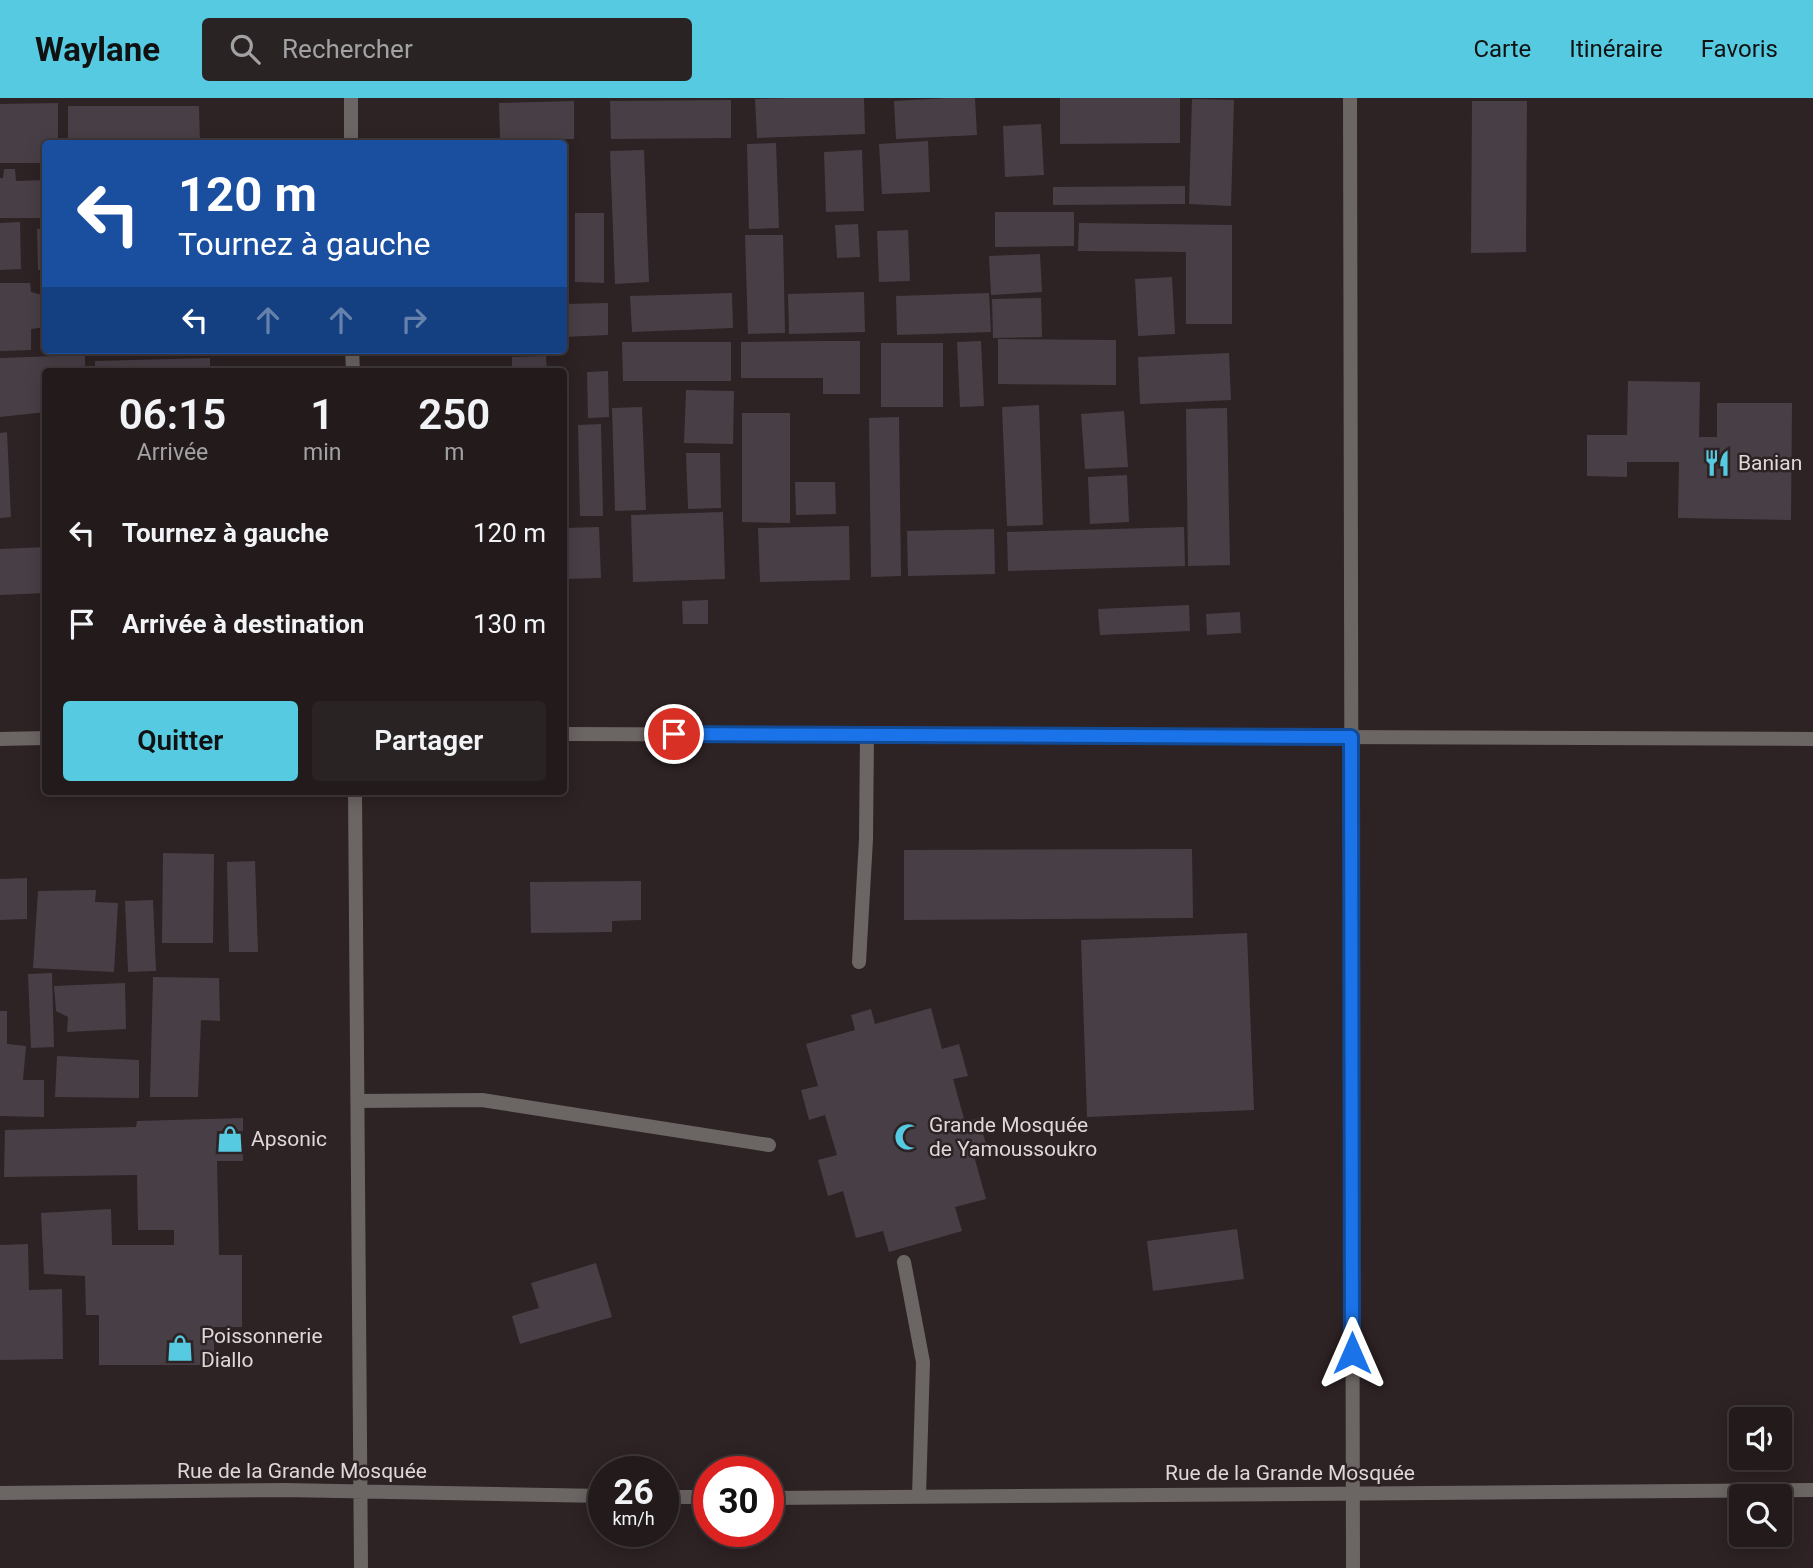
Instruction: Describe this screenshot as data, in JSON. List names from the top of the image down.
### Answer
{
  "streets": {
    "street": ["Rue de la Grande Mosquée"]
  },
  "places": {
    "restaurant": ["Banian"],
    "mosque": ["Grande Mosquée de Yamoussoukro"],
    "shop": ["Apsonic", "Poissonnerie Diallo"]
  },
  "page": {
    "header": "Waylane",
    "search": "Rechercher",
    "nav": ["Carte", "Itinéraire", "Favoris"],
    "turn": ["120 m", "Tournez à gauche"],
    "eta": [
      "06:15",
      "Arrivée",
      "1",
      "min",
      "250",
      "m"
    ],
    "list": [
      {
        "name": "Tournez à gauche",
        "value": "120 m"
      },
      {
        "name": "Arrivée à destination",
        "value": "130 m"
      }
    ],
    "buttons": ["Quitter", "Partager"],
    "speed": "26 km/h",
    "limit": "30"
  }
}
